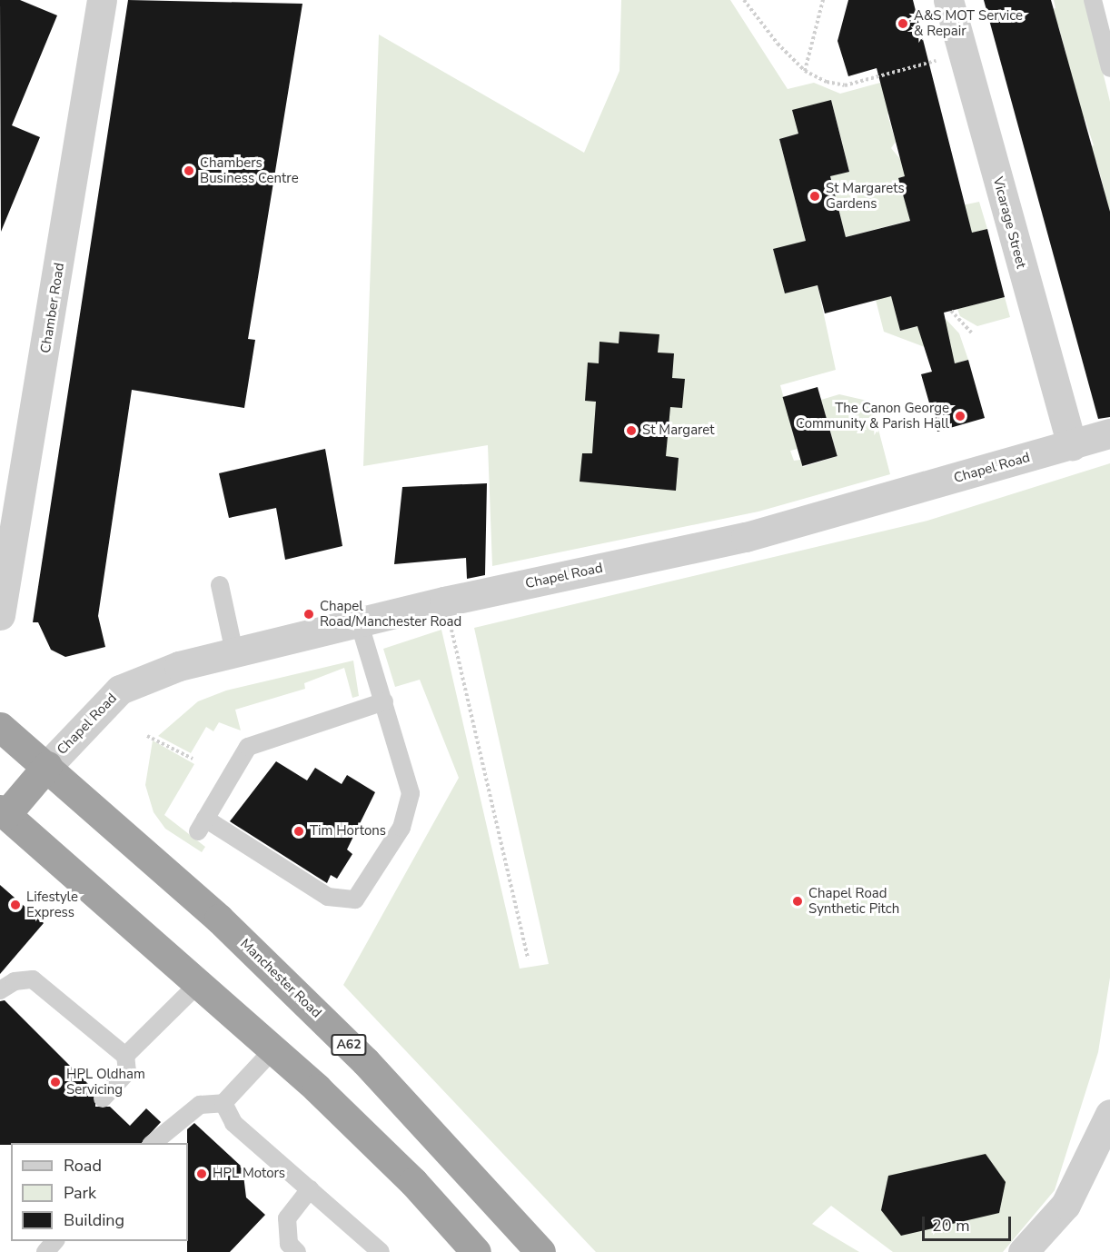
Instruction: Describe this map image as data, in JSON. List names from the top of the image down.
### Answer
{
  "streets": {
    "highway": ["Manchester Road", "A62"],
    "street": ["Vicarage Street", "Chamber Road", "Chapel Road"]
  },
  "crossings": [
    ["Vicarage Street", "Chapel Road"],
    ["Chapel Road", "Manchester Road"]
  ],
  "places": [
    "A&S MOT Service & Repair",
    "Chambers Business Centre",
    "St Margarets Gardens",
    "The Canon George Community & Parish Hall",
    "St Margaret",
    "Chapel Road/Manchester Road",
    "Tim Hortons",
    "Chapel Road Synthetic Pitch",
    "Lifestyle Express",
    "HPL Oldham Servicing",
    "HPL Motors"
  ],
  "legend": ["Road", "Park", "Building"],
  "scale_bar": "20 m"
}
